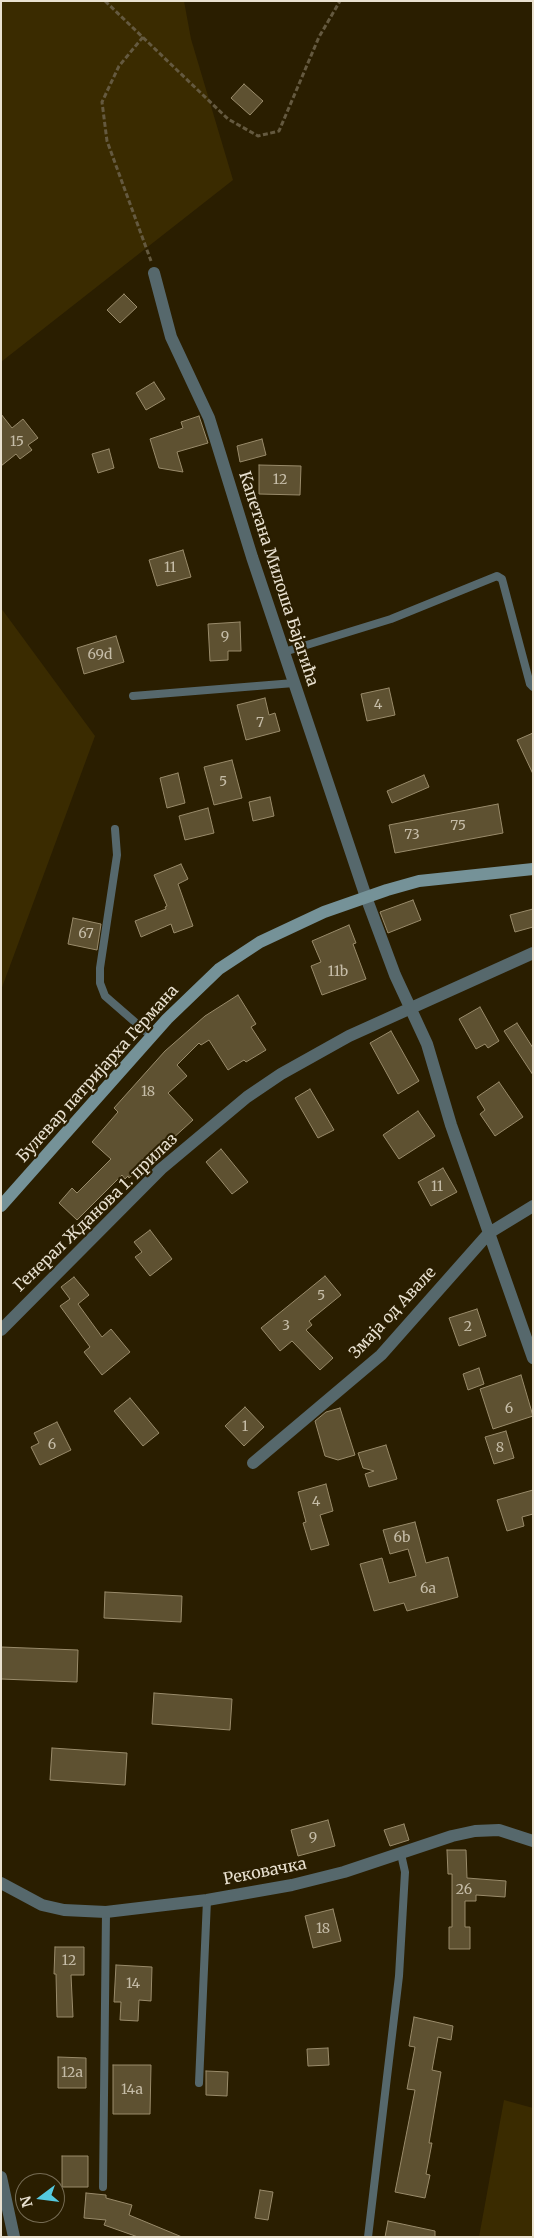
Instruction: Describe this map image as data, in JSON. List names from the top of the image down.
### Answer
{
  "streets": {
    "main road": ["Булевар патријарха Германа"],
    "street": [
      "Капетана Милоша Бајагића",
      "Генерал Жданова 1. прилаз",
      "Змаја од Авале",
      "Рековачка"
    ]
  },
  "crossings": [
    ["Капетана Милоша Бајагића", "Булевар патријарха Германа"],
    ["Капетана Милоша Бајагића", "Генерал Жданова 1. прилаз"],
    ["Капетана Милоша Бајагића", "Змаја од Авале"]
  ],
  "house_numbers": [
    "15",
    "12",
    "11",
    "9",
    "69d",
    "4",
    "7",
    "5",
    "75",
    "73",
    "67",
    "11b",
    "18",
    "11",
    "5",
    "3",
    "2",
    "6",
    "1",
    "6",
    "8",
    "4",
    "6b",
    "6a",
    "9",
    "26",
    "18",
    "12",
    "14",
    "12a",
    "14a"
  ],
  "north": "left"
}
